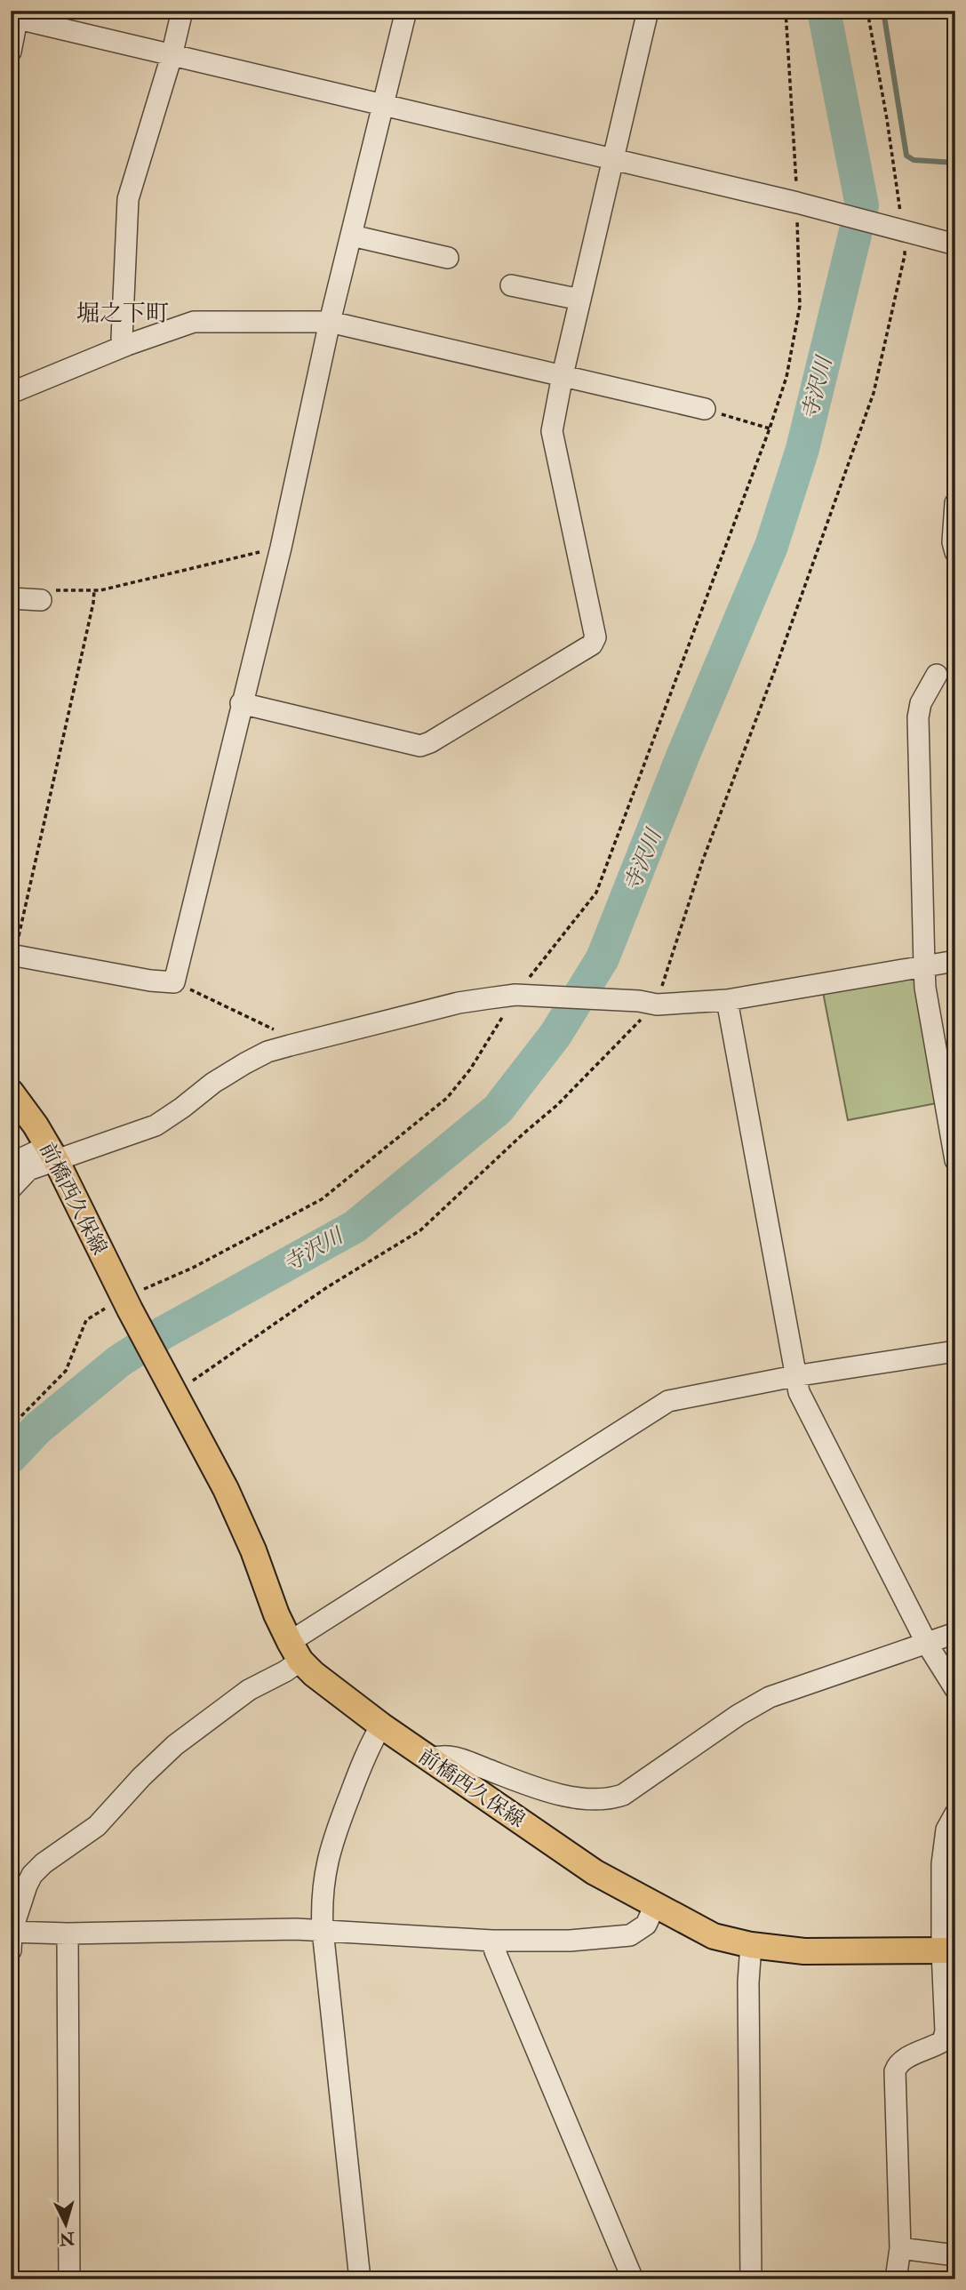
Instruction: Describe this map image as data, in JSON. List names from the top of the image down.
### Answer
{
  "streets": {
    "main road": ["前橋西久保線"]
  },
  "districts": ["堀之下町"],
  "water": ["寺沢川"],
  "north": "bottom"
}
